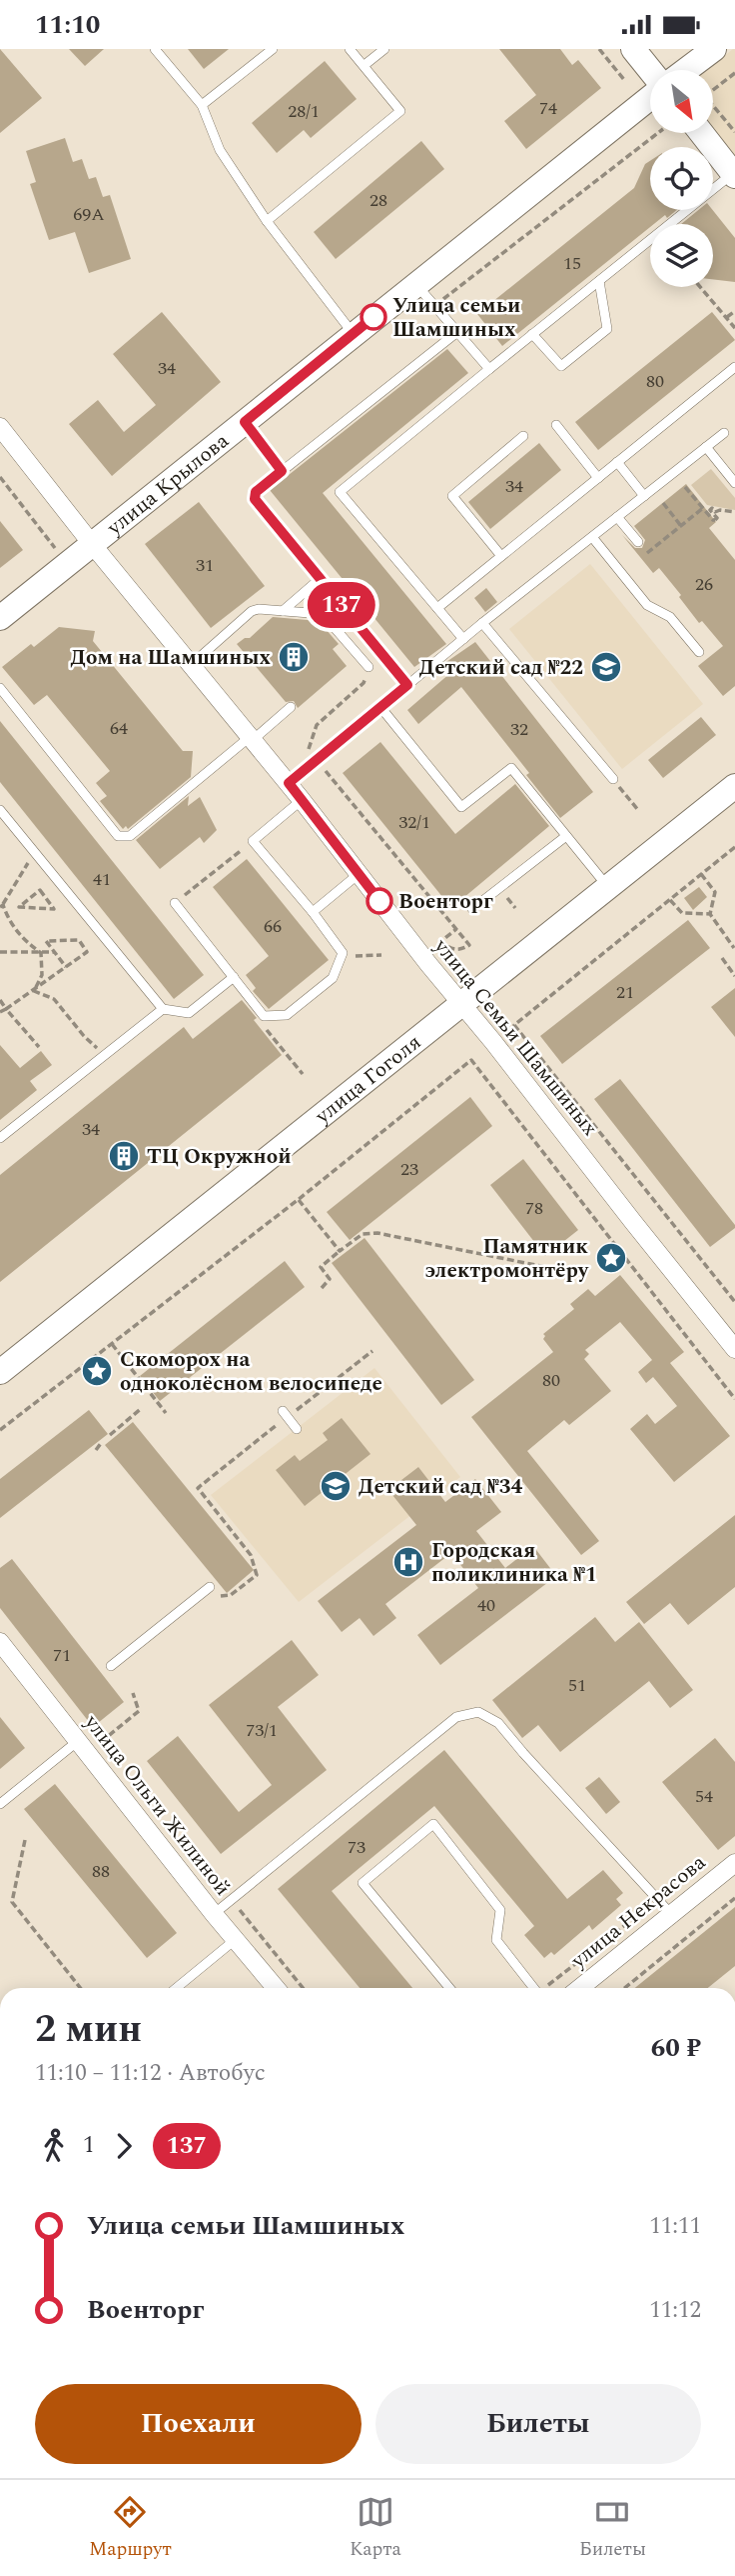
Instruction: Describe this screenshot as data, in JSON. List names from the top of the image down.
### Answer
{
  "streets": {
    "street": [
      "улица Крылова",
      "улица Семьи Шамшиных",
      "улица Гоголя",
      "улица Ольги Жилиной",
      "улица Некрасова"
    ]
  },
  "crossings": [
    ["улица Крылова", "улица Семьи Шамшиных"],
    ["улица Семьи Шамшиных", "улица Гоголя"]
  ],
  "places": {
    "other": ["Улица семьи Шамшиных", "Военторг"],
    "building": ["Дом на Шамшиных", "ТЦ Окружной"],
    "school or university": ["Детский сад №22", "Детский сад №34"],
    "place": ["Памятник электромонтёру", "Скоморох на одноколёсном велосипеде"],
    "hospital": ["Городская поликлиника №1"]
  },
  "lines": ["bus line 137"],
  "house_numbers": [
    "74",
    "28/1",
    "28",
    "69А",
    "15",
    "34",
    "80",
    "34",
    "31",
    "26",
    "64",
    "32",
    "32/1",
    "41",
    "66",
    "21",
    "34",
    "23",
    "78",
    "80",
    "40",
    "71",
    "51",
    "73/1",
    "54",
    "73",
    "88"
  ],
  "north": "bottom right",
  "page": {
    "status": "11:10",
    "on_map": "137",
    "heading": ["2 мин", "11:10 – 11:12 · Автобус", "60 ₽"],
    "legs": ["1", "137"],
    "list": [
      {
        "name": "Улица семьи Шамшиных",
        "value": "11:11"
      },
      {
        "name": "Военторг",
        "value": "11:12"
      }
    ],
    "buttons": ["Поехали", "Билеты"],
    "tabs": ["Маршрут", "Карта", "Билеты"]
  }
}
